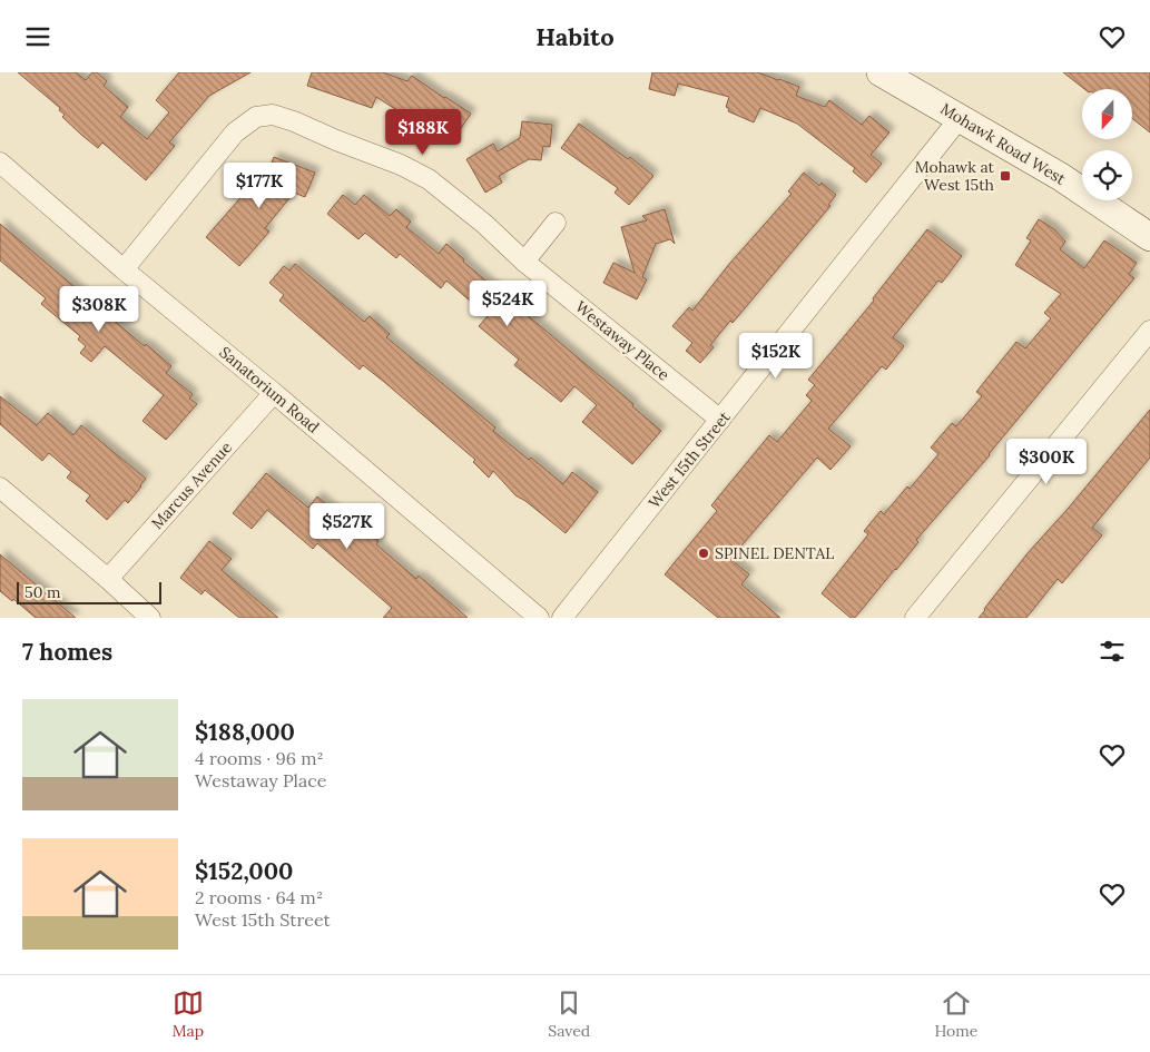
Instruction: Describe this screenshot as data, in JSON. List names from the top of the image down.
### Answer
{
  "streets": {
    "main road": ["Mohawk Road West"],
    "street": [
      "Westaway Place",
      "Sanatorium Road",
      "West 15th Street",
      "Marcus Avenue"
    ]
  },
  "crossings": [
    ["Mohawk Road West", "West 15th Street"],
    ["Westaway Place", "Sanatorium Road"],
    ["Westaway Place", "West 15th Street"],
    ["Sanatorium Road", "Marcus Avenue"]
  ],
  "places": {
    "transit": ["Mohawk at West 15th"],
    "other": ["SPINEL DENTAL"]
  },
  "scale_bar": "50 m",
  "north": "bottom",
  "page": {
    "header": "Habito",
    "price": [
      "$188K",
      "$177K",
      "$524K",
      "$308K",
      "$152K",
      "$300K",
      "$527K"
    ],
    "scale": "50 m",
    "heading": "7 homes",
    "list": [
      {
        "name": "$188,000",
        "note": "4 rooms · 96 m² · Westaway Place"
      },
      {
        "name": "$152,000",
        "note": "2 rooms · 64 m² · West 15th Street"
      }
    ],
    "tabs": ["Map", "Saved", "Home"]
  }
}
